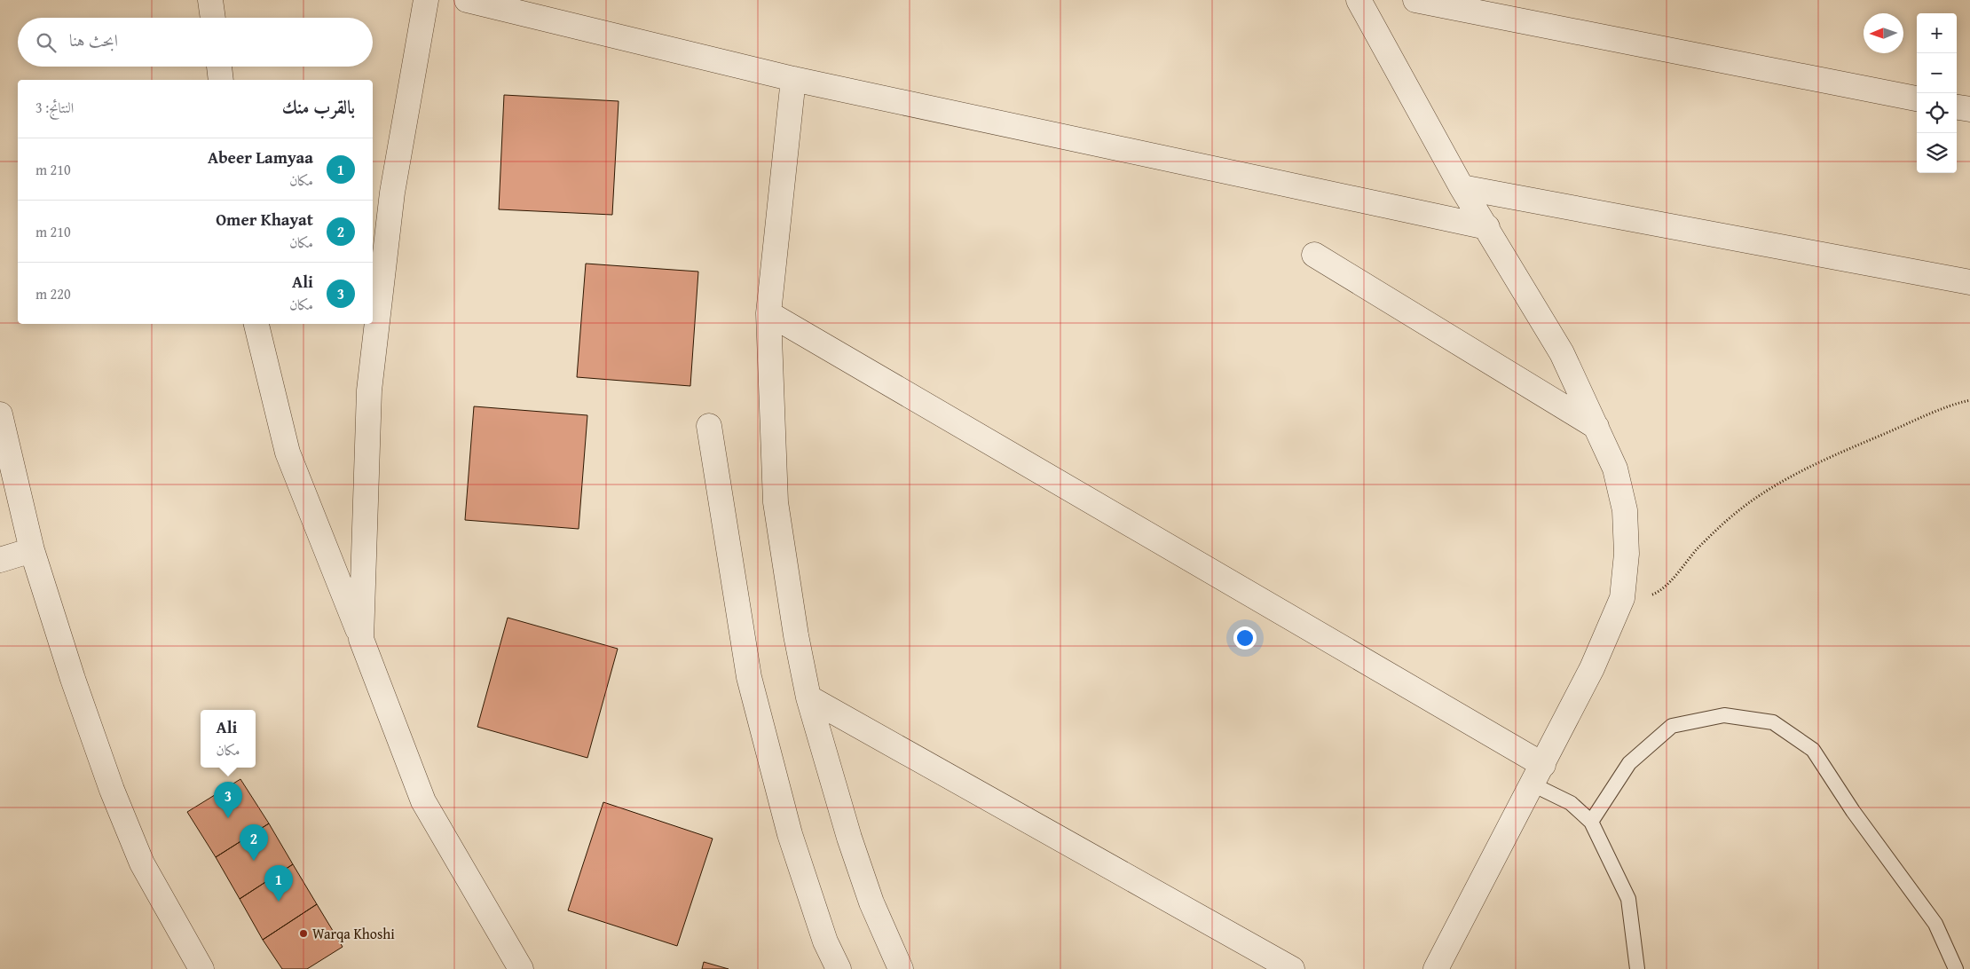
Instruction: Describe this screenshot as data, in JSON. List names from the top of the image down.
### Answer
{
  "places": ["Warqa Khoshi"],
  "north": "left",
  "page": {
    "map_buttons": ["+", "−"],
    "search": "ابحث هنا",
    "heading": ["بالقرب منك", "النتائج: 3"],
    "list": [
      {
        "mark": "1",
        "name": "Abeer Lamyaa",
        "note": "مكان",
        "value": "210 m"
      },
      {
        "mark": "2",
        "name": "Omer Khayat",
        "note": "مكان",
        "value": "210 m"
      },
      {
        "mark": "3",
        "name": "Ali",
        "note": "مكان",
        "value": "220 m"
      }
    ],
    "popup": ["Ali", "مكان"],
    "pins": ["3", "2", "1"]
  }
}
